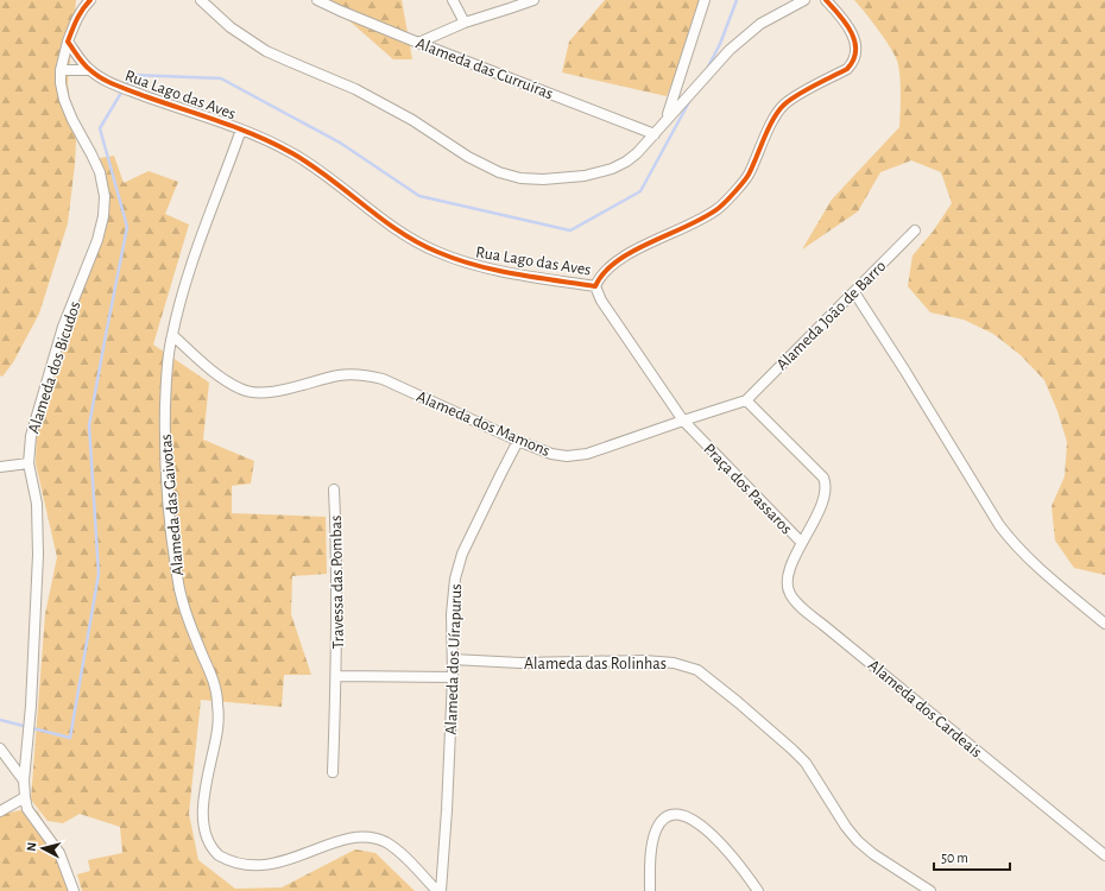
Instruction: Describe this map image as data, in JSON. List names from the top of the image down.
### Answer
{
  "streets": {
    "street": [
      "Alameda das Curruíras",
      "Rua Lago das Aves",
      "Alameda João de Barro",
      "Alameda dos Bicudos",
      "Alameda dos Mamons",
      "Praça dos Passaros",
      "Alameda das Gaivotas",
      "Travessa das Pombas",
      "Alameda dos Uírapurus",
      "Alameda das Rolinhas",
      "Alameda dos Cardeais"
    ]
  },
  "crossings": [
    ["Rua Lago das Aves", "Alameda dos Bicudos"],
    ["Rua Lago das Aves", "Alameda das Gaivotas"],
    ["Alameda João de Barro", "Praça dos Passaros"],
    ["Alameda dos Mamons", "Praça dos Passaros"],
    ["Alameda dos Mamons", "Alameda das Gaivotas"],
    ["Alameda dos Mamons", "Alameda dos Uírapurus"],
    ["Praça dos Passaros", "Alameda dos Cardeais"],
    ["Alameda dos Uírapurus", "Alameda das Rolinhas"]
  ],
  "scale_bar": "50 m",
  "north": "left"
}
